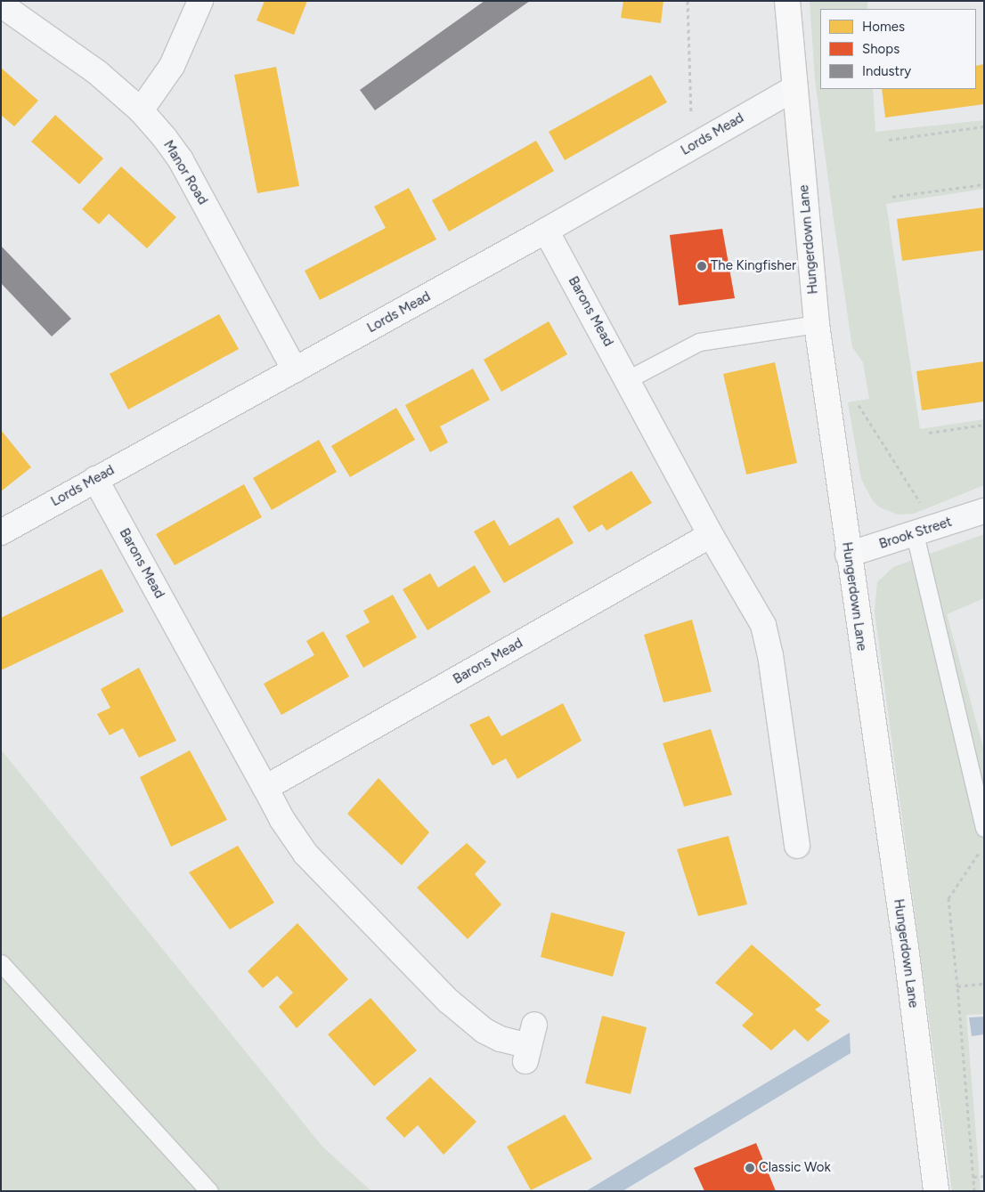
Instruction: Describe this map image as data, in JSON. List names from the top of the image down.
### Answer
{
  "streets": {
    "main road": ["Hungerdown Lane"],
    "street": [
      "Lords Mead",
      "Manor Road",
      "Barons Mead",
      "Brook Street"
    ]
  },
  "crossings": [
    ["Lords Mead", "Manor Road"],
    ["Lords Mead", "Hungerdown Lane"],
    ["Lords Mead", "Barons Mead"],
    ["Hungerdown Lane", "Brook Street"]
  ],
  "places": ["The Kingfisher", "Classic Wok"],
  "legend": ["Homes", "Shops", "Industry"]
}
